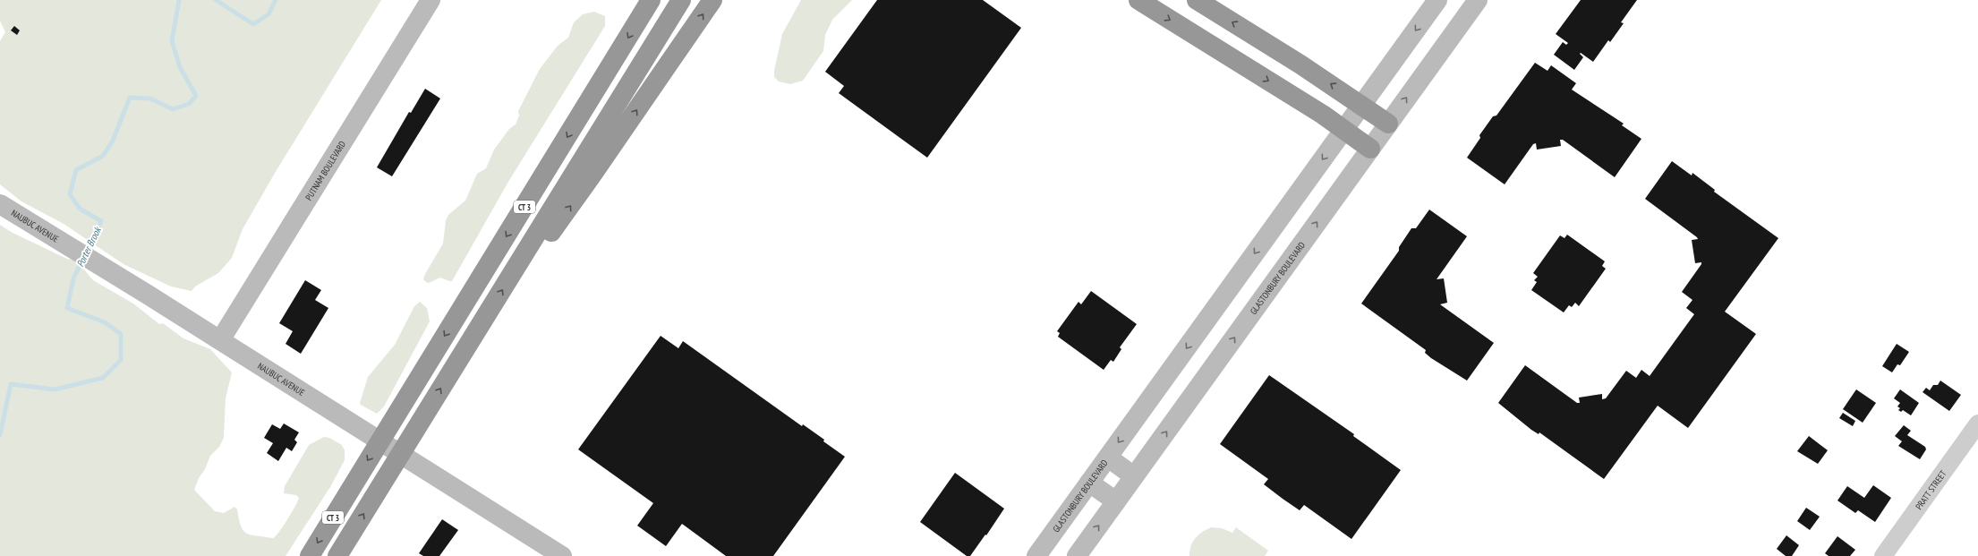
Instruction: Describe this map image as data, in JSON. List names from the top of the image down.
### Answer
{
  "streets": {
    "highway": ["CT 3"],
    "street": [
      "PUTNAM BOULEVARD",
      "NAUBUC AVENUE",
      "GLASTONBURY BOULEVARD",
      "PRATT STREET"
    ]
  },
  "crossings": [
    ["PUTNAM BOULEVARD", "NAUBUC AVENUE"]
  ],
  "water": ["Porter Brook"]
}
